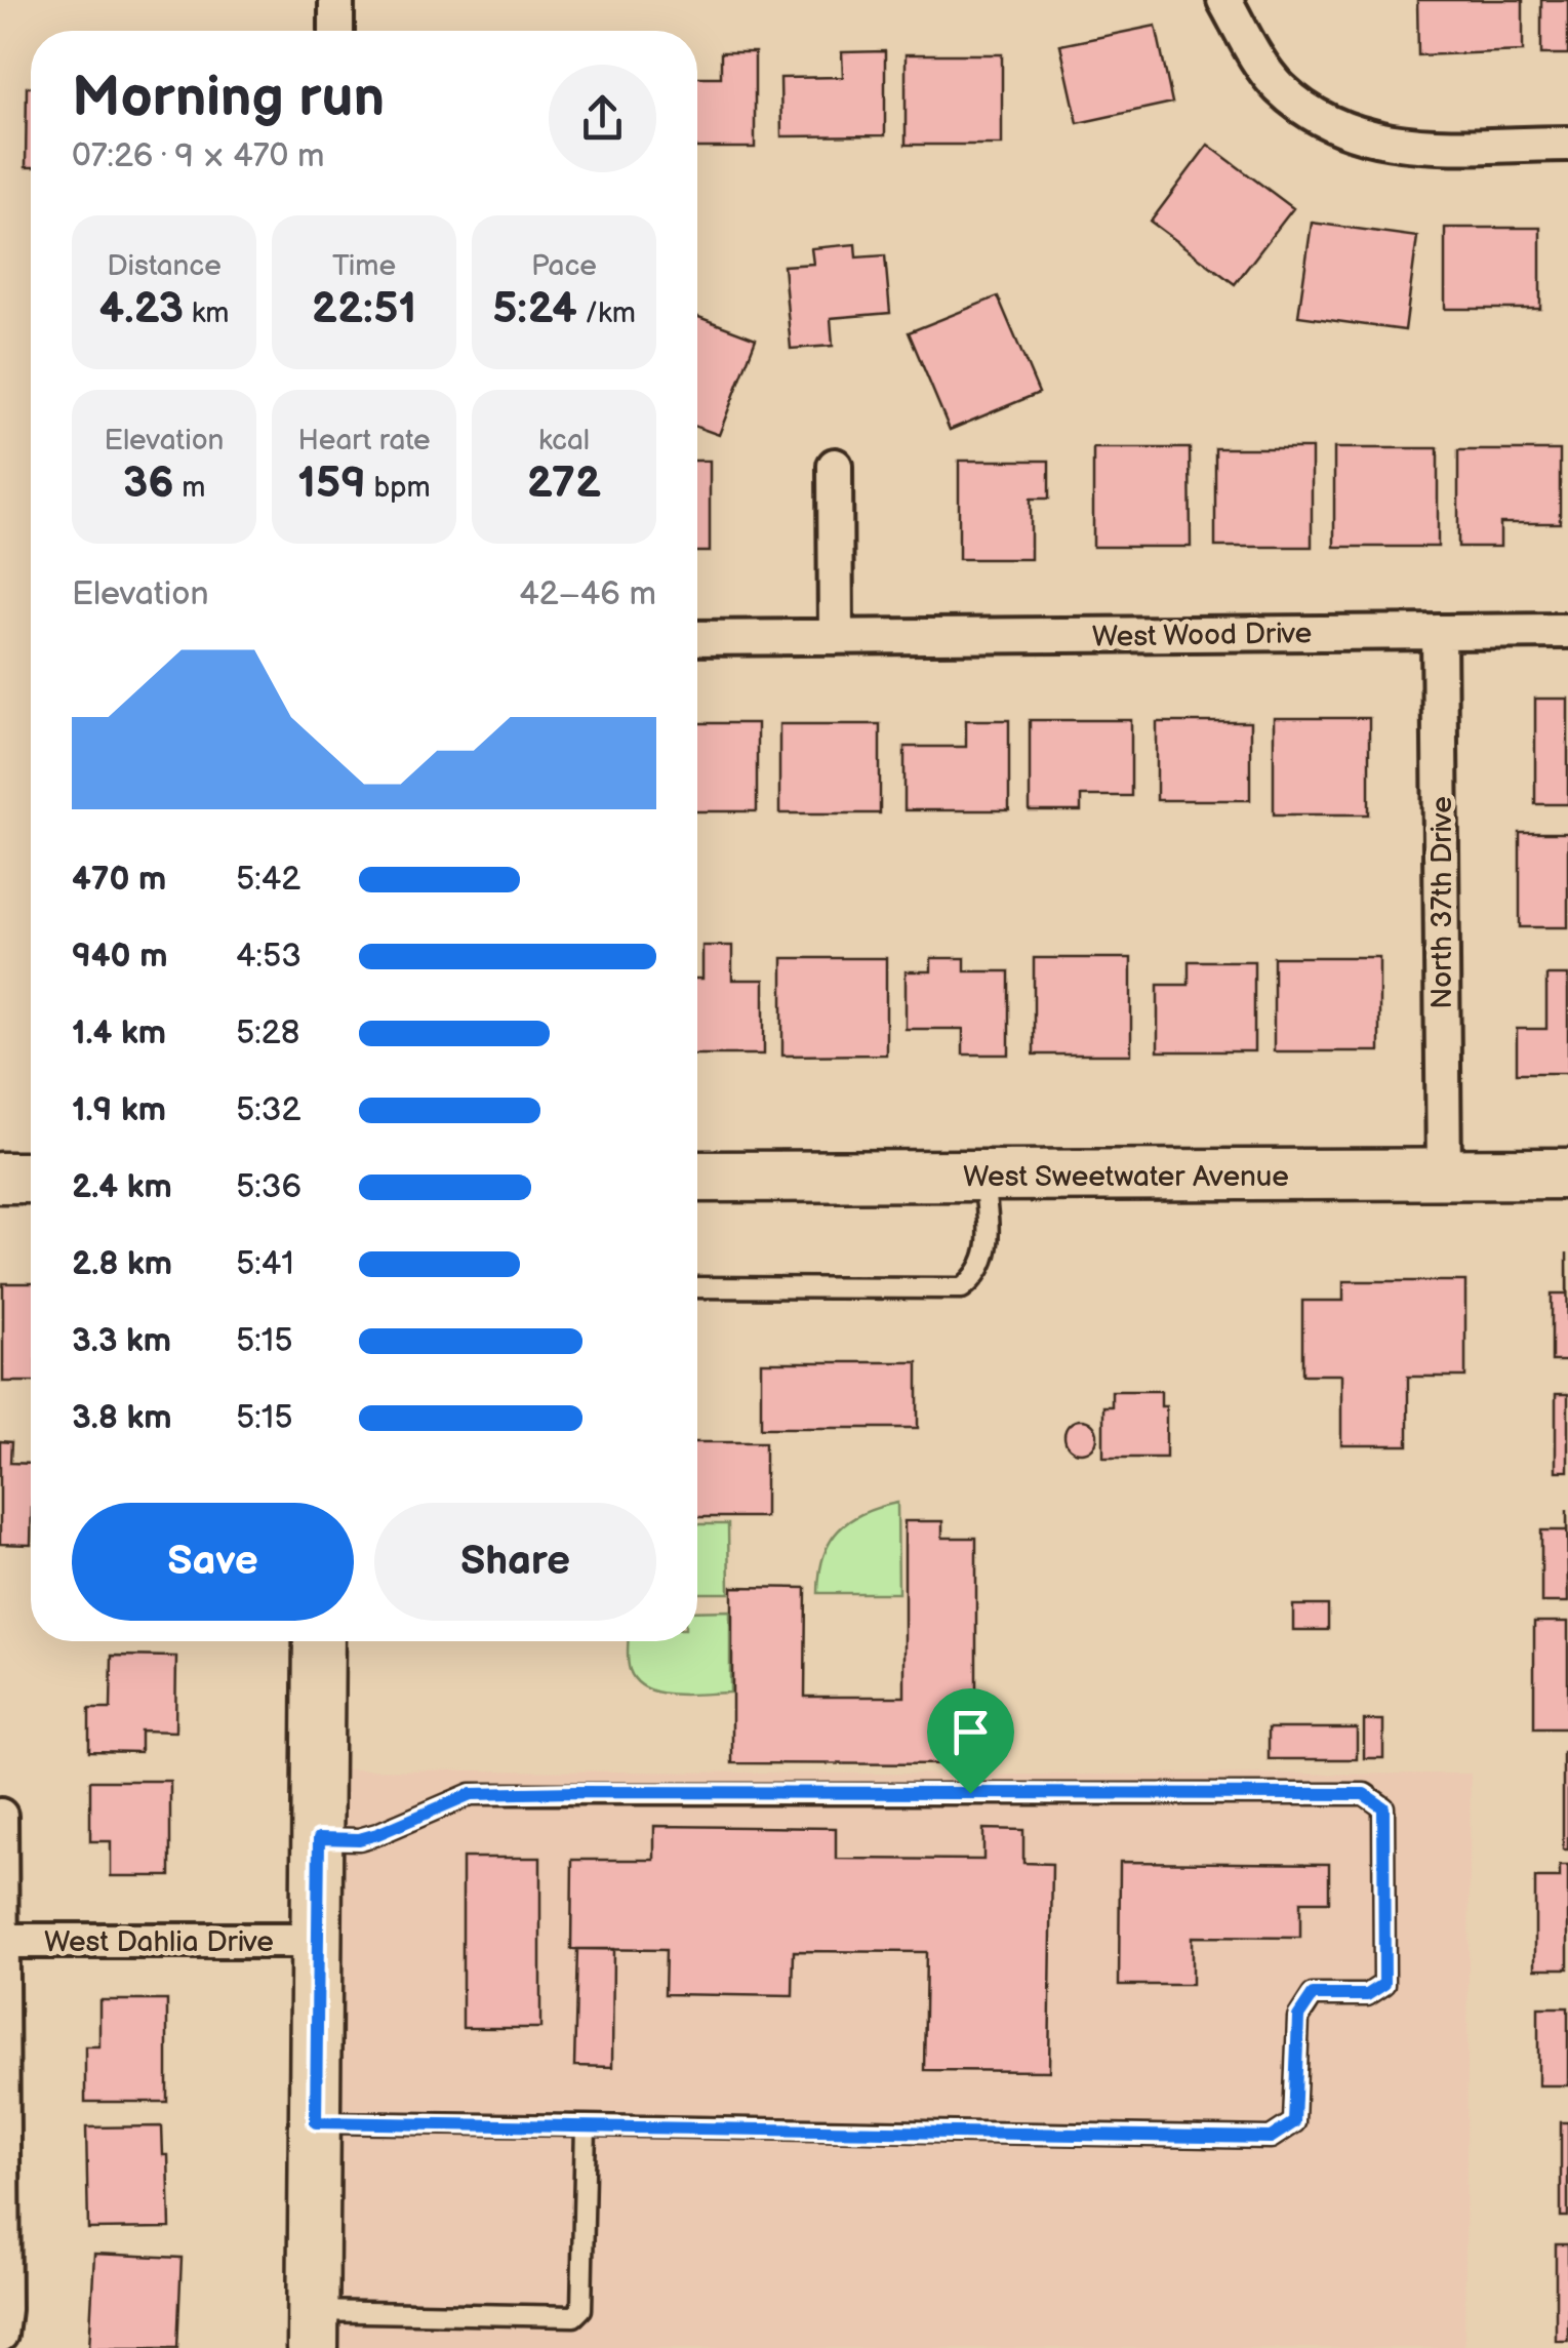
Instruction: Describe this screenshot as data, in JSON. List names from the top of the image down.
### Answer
{
  "streets": {
    "street": [
      "West Wood Drive",
      "North 37th Drive",
      "West Sweetwater Avenue",
      "West Dahlia Drive"
    ]
  },
  "crossings": [
    ["West Wood Drive", "North 37th Drive"],
    ["North 37th Drive", "West Sweetwater Avenue"]
  ],
  "page": {
    "heading": ["Morning run", "07:26 · 9 × 470 m"],
    "stats": [
      ["Distance", "4.23 km"],
      ["Time", "22:51"],
      ["Pace", "5:24 /km"],
      ["Elevation", "36 m"],
      ["Heart rate", "159 bpm"],
      ["kcal", "272"]
    ],
    "chart": ["Elevation", "42–46 m"],
    "list": [
      {
        "name": "470 m",
        "note": "5:42"
      },
      {
        "name": "940 m",
        "note": "4:53"
      },
      {
        "name": "1.4 km",
        "note": "5:28"
      },
      {
        "name": "1.9 km",
        "note": "5:32"
      },
      {
        "name": "2.4 km",
        "note": "5:36"
      },
      {
        "name": "2.8 km",
        "note": "5:41"
      },
      {
        "name": "3.3 km",
        "note": "5:15"
      },
      {
        "name": "3.8 km",
        "note": "5:15"
      }
    ],
    "buttons": ["Save", "Share"]
  }
}
